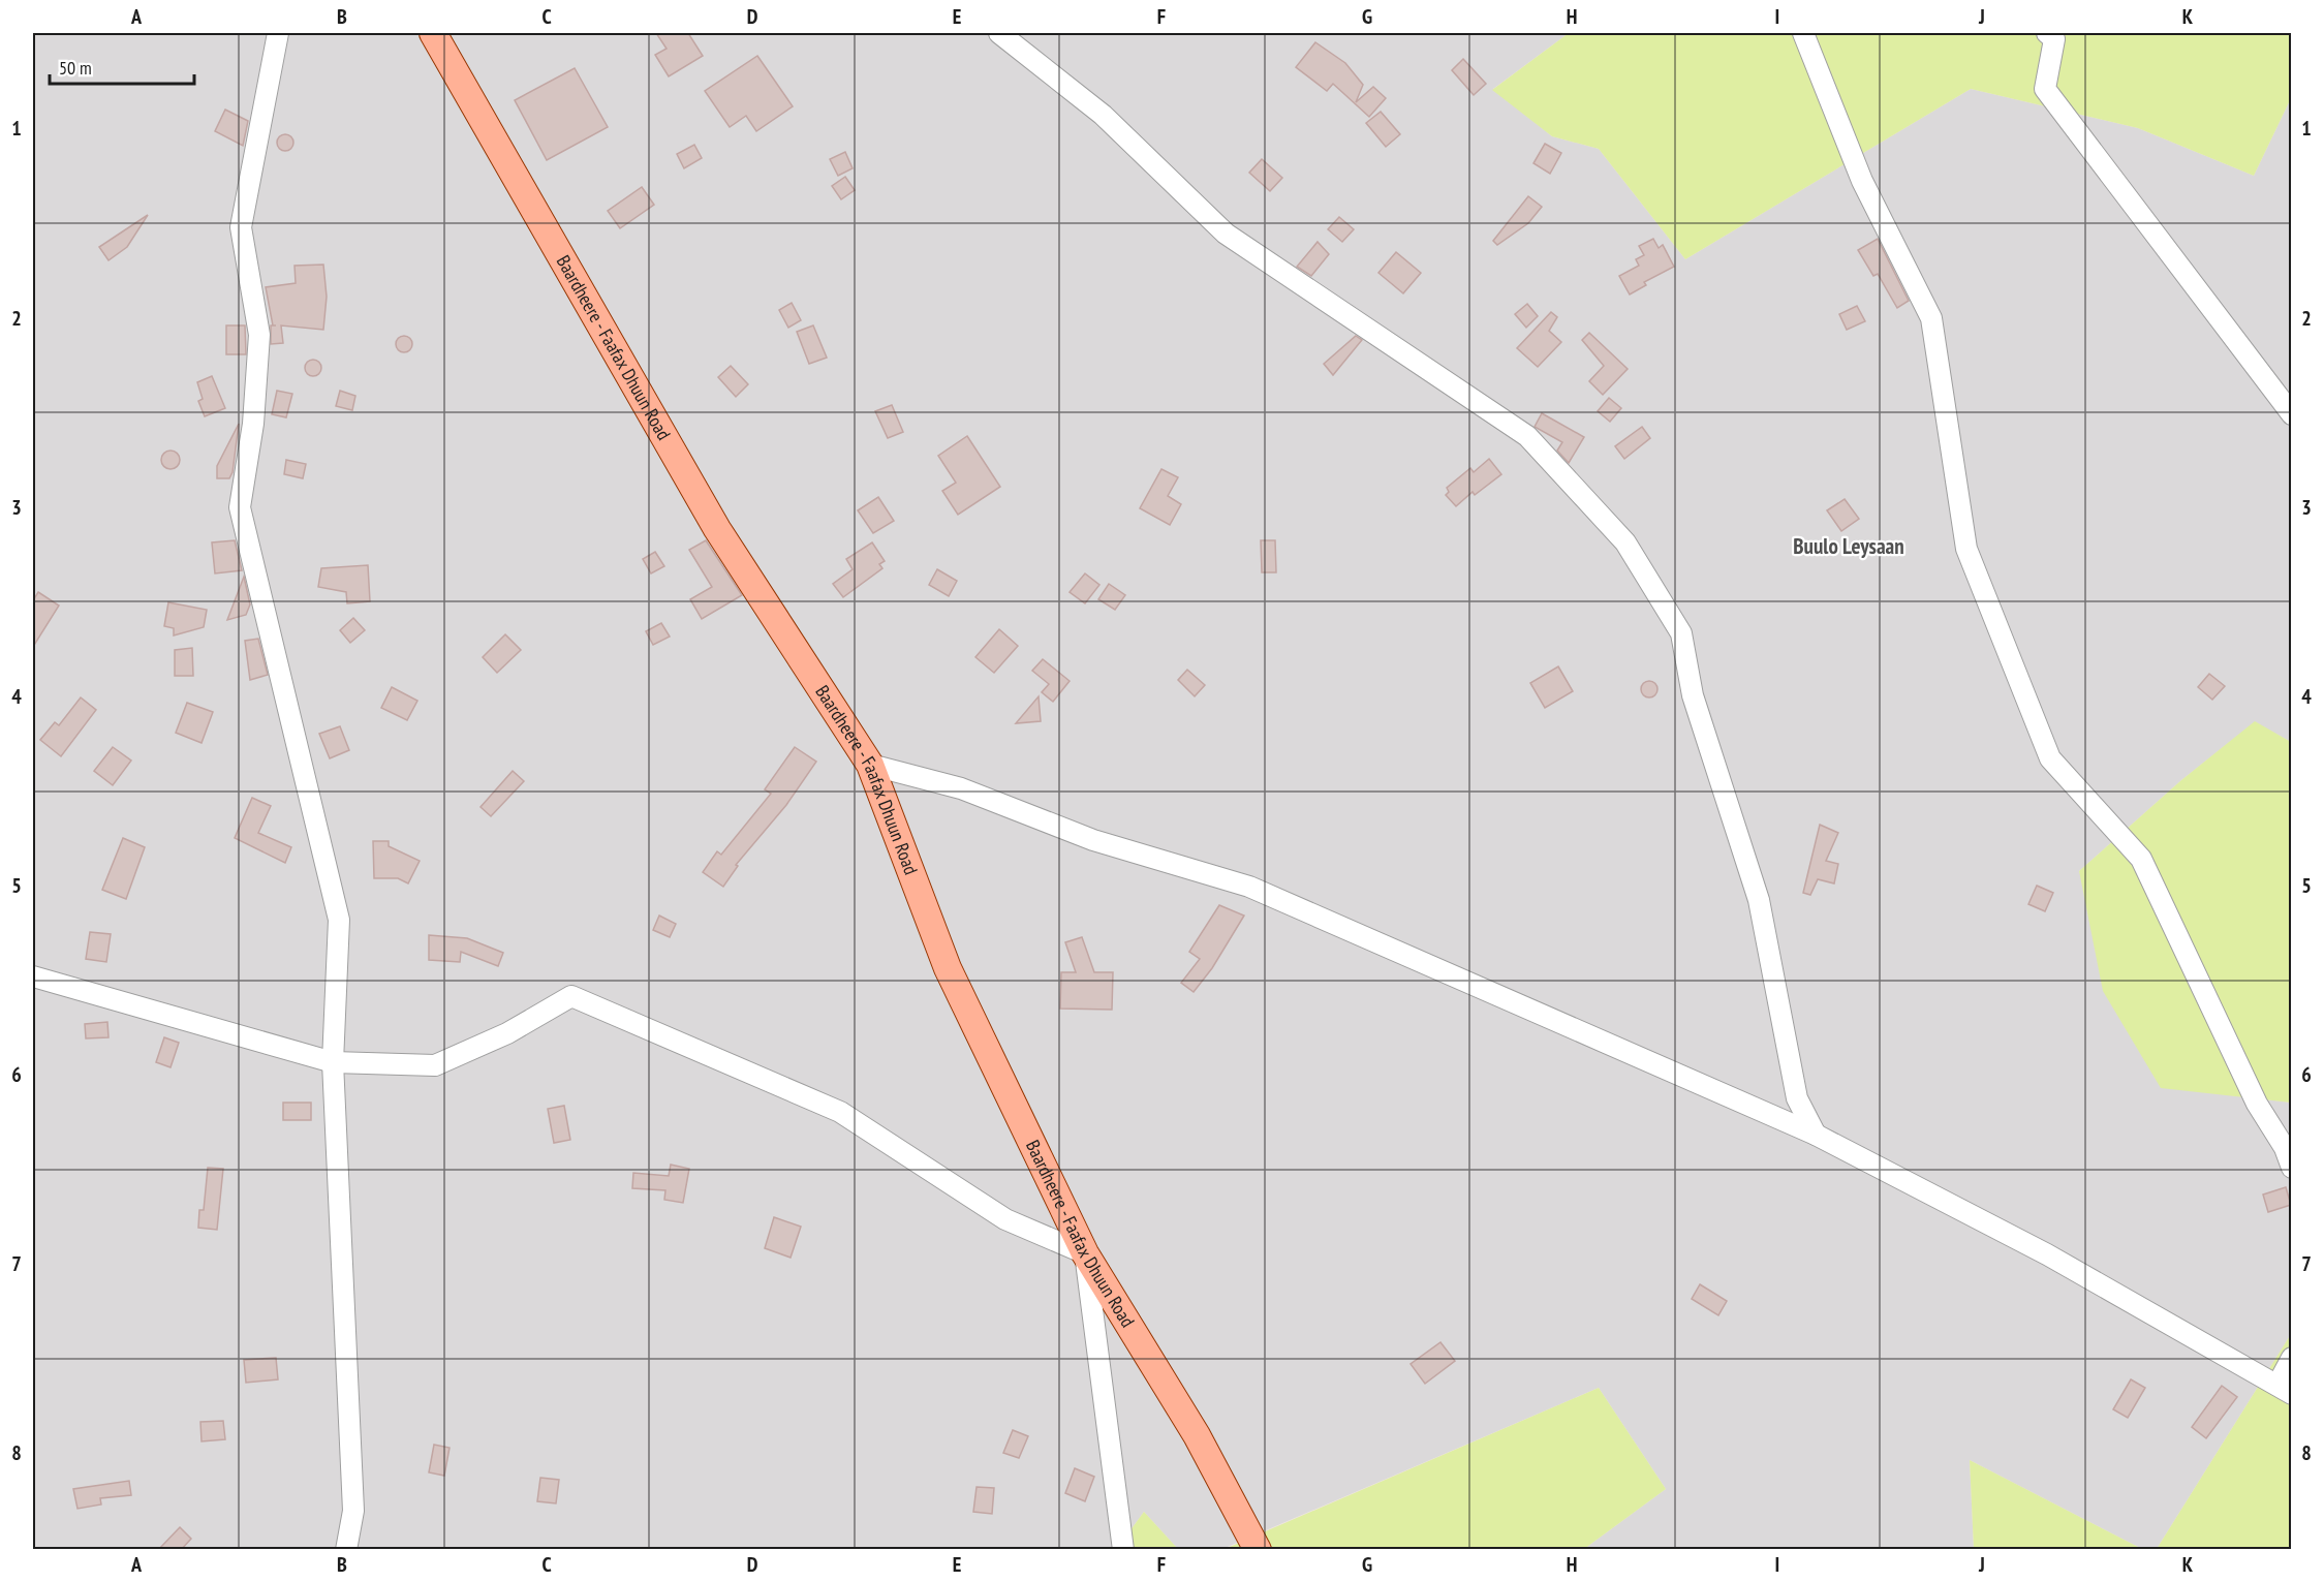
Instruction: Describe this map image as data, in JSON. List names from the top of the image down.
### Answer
{
  "streets": {
    "main road": ["Baardheere - Faafax Dhuun Road"]
  },
  "districts": ["Buulo Leysaan"],
  "scale_bar": "50 m",
  "grid": {
    "columns": [
      "A",
      "B",
      "C",
      "D",
      "E",
      "F",
      "G",
      "H",
      "I",
      "J",
      "K"
    ],
    "rows": [
      "1",
      "2",
      "3",
      "4",
      "5",
      "6",
      "7",
      "8"
    ]
  }
}
